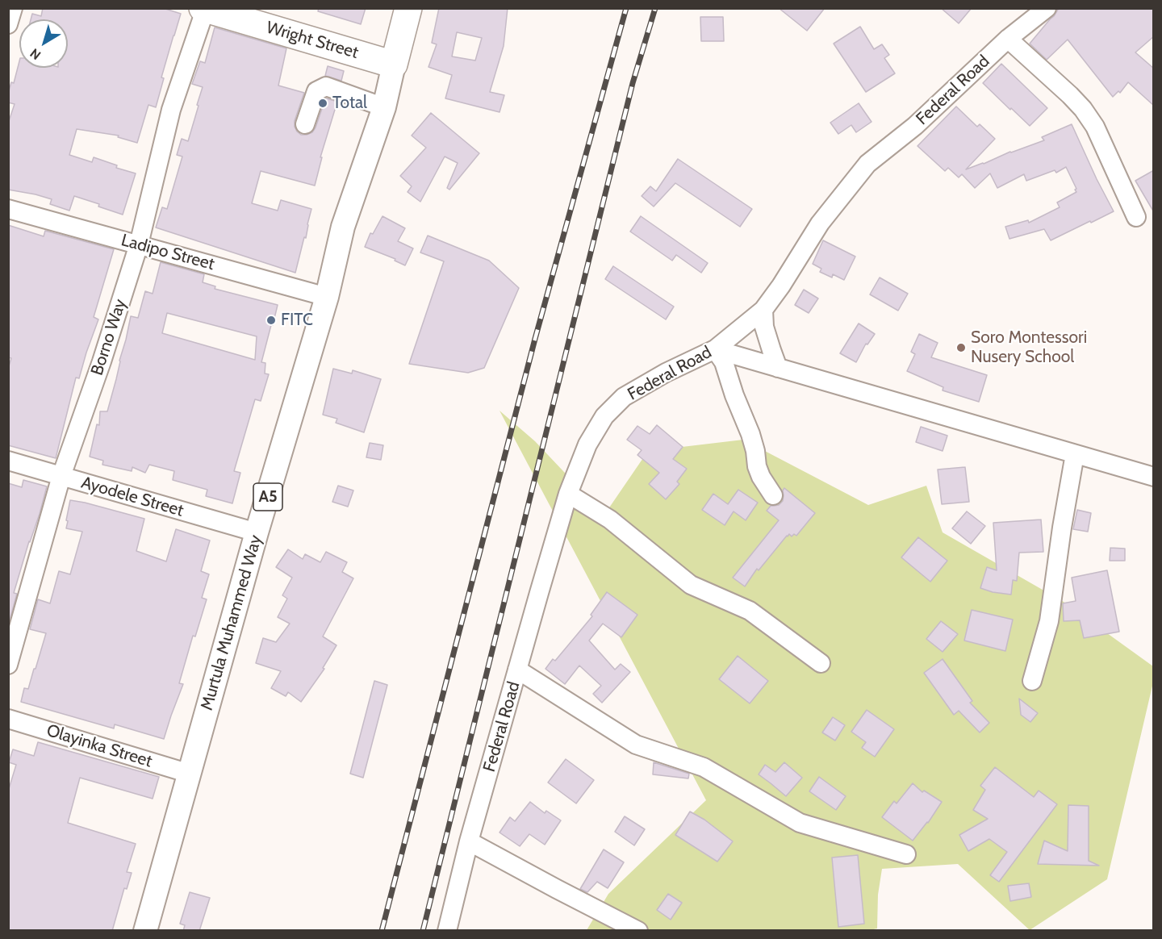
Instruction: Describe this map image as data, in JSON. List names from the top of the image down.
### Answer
{
  "streets": {
    "highway": ["Wright Street", "A5", "Murtula Muhammed Way"],
    "street": [
      "Federal Road",
      "Ladipo Street",
      "Borno Way",
      "Ayodele Street",
      "Olayinka Street"
    ]
  },
  "crossings": [
    ["Wright Street", "Borno Way"],
    ["Wright Street", "Murtula Muhammed Way"],
    ["Ladipo Street", "Borno Way"],
    ["Ladipo Street", "Murtula Muhammed Way"],
    ["Borno Way", "Ayodele Street"],
    ["Ayodele Street", "Murtula Muhammed Way"],
    ["Murtula Muhammed Way", "Olayinka Street"]
  ],
  "places": ["Total", "FITC", "Soro Montessori Nusery School"],
  "north": "bottom left"
}
